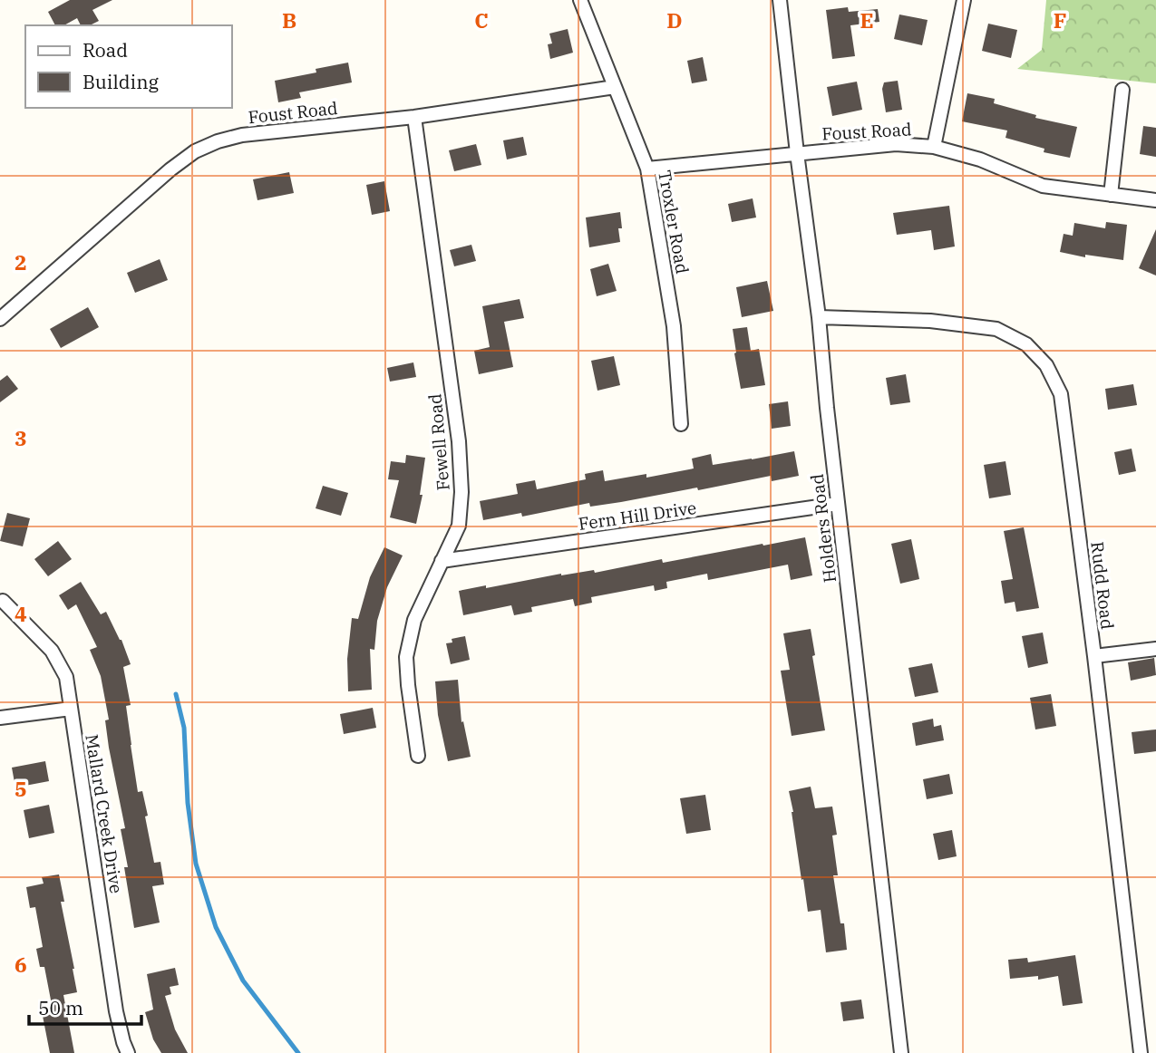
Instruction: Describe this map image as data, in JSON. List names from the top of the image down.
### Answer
{
  "streets": {
    "street": [
      "Foust Road",
      "Troxler Road",
      "Fewell Road",
      "Fern Hill Drive",
      "Holders Road",
      "Rudd Road",
      "Mallard Creek Drive"
    ]
  },
  "crossings": [
    ["Foust Road", "Troxler Road"],
    ["Foust Road", "Fewell Road"],
    ["Foust Road", "Holders Road"],
    ["Fewell Road", "Fern Hill Drive"],
    ["Fern Hill Drive", "Holders Road"],
    ["Holders Road", "Rudd Road"]
  ],
  "legend": ["Road", "Building"],
  "scale_bar": "50 m",
  "grid": {
    "columns": [
      "B",
      "C",
      "D",
      "E",
      "F"
    ],
    "rows": [
      "2",
      "3",
      "4",
      "5",
      "6"
    ]
  }
}
